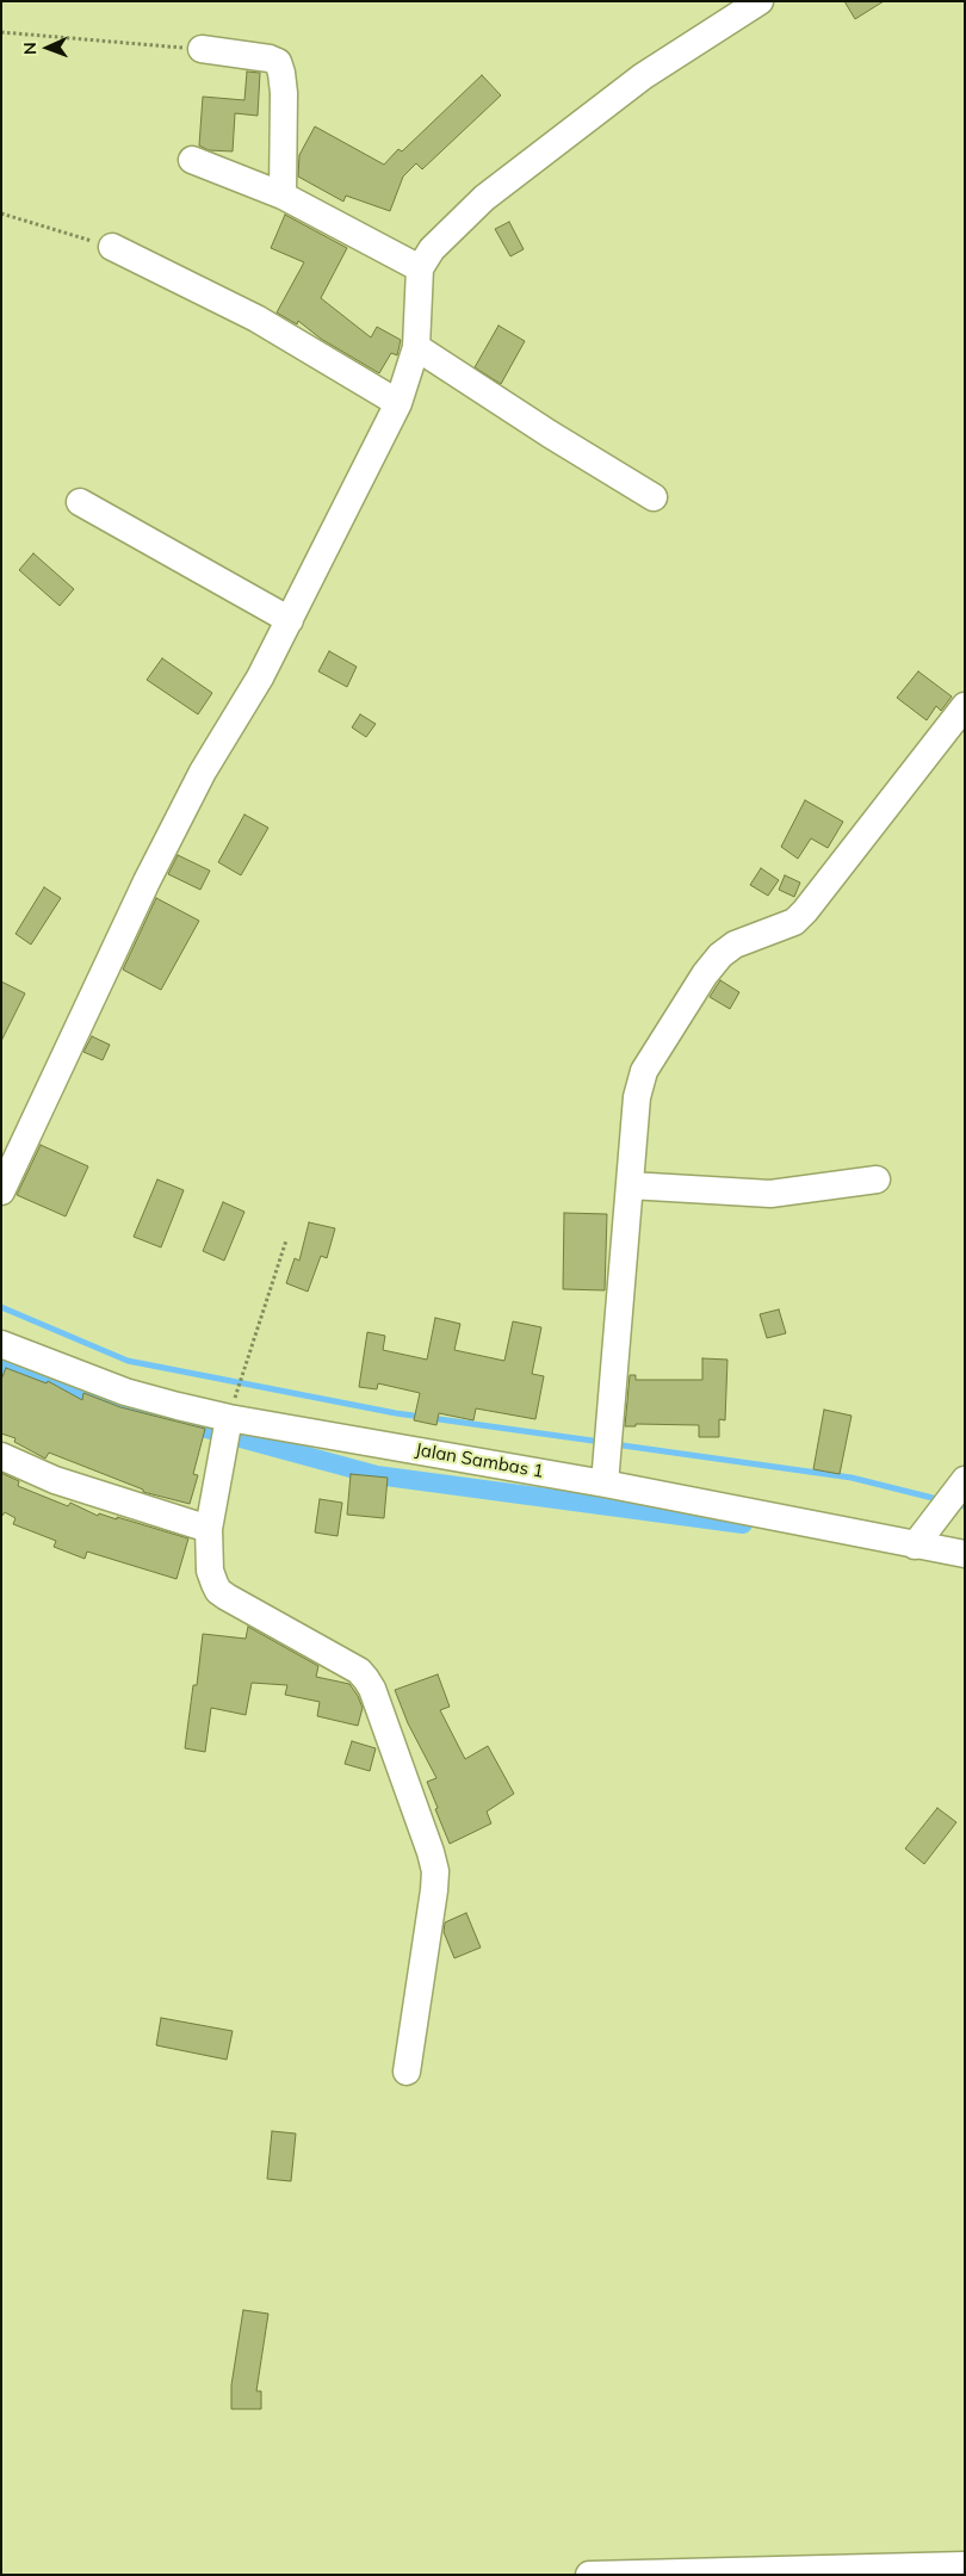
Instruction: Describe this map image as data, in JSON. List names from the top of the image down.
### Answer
{
  "streets": {
    "street": ["Jalan Sambas 1"]
  },
  "north": "left"
}
